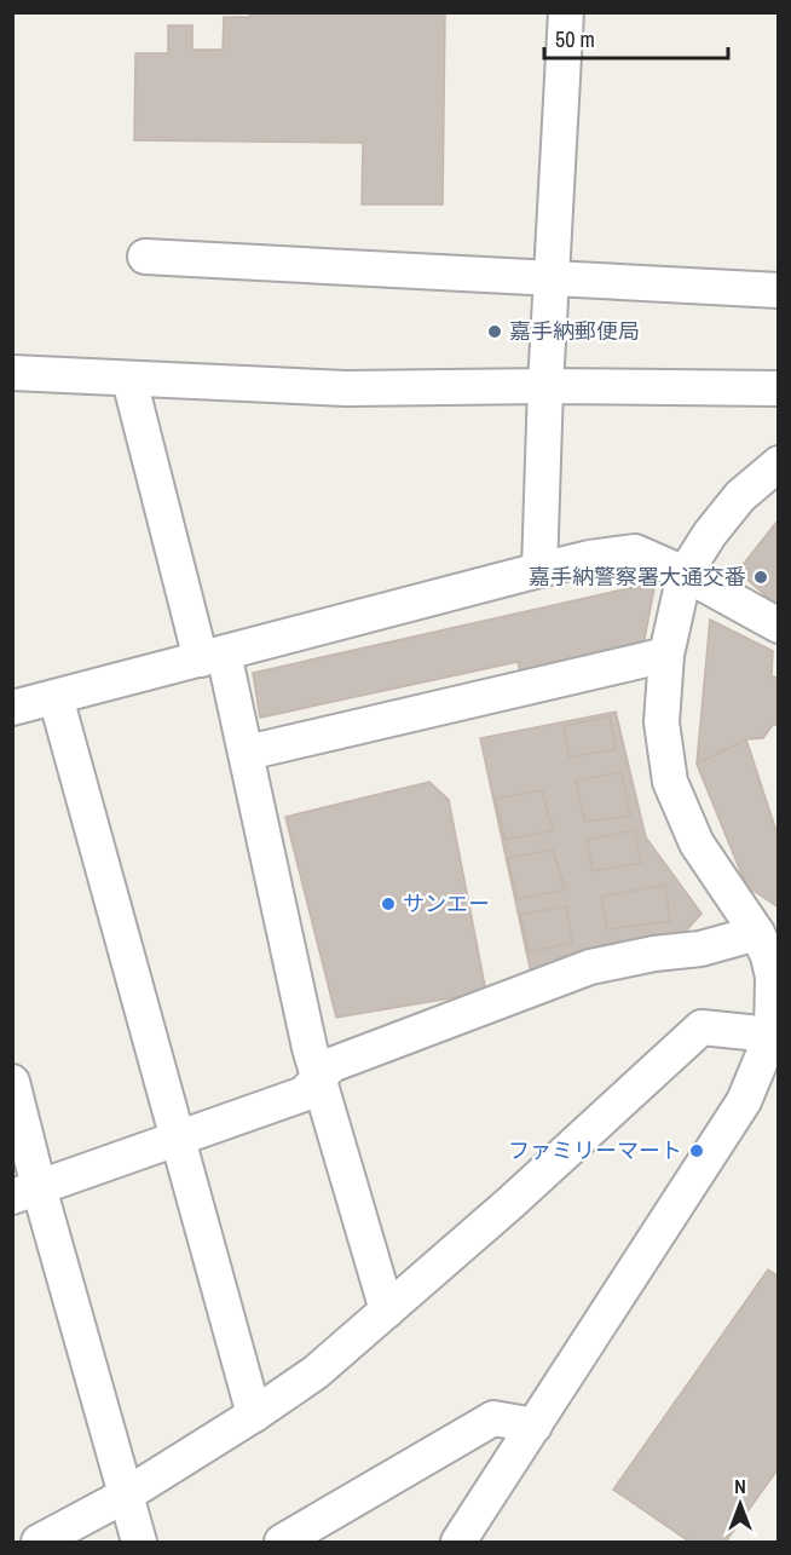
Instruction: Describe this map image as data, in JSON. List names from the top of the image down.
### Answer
{
  "places": [
    "嘉手納郵便局",
    "嘉手納警察署大通交番",
    "サンエー",
    "ファミリーマート"
  ],
  "scale_bar": "50 m",
  "north": "top"
}
